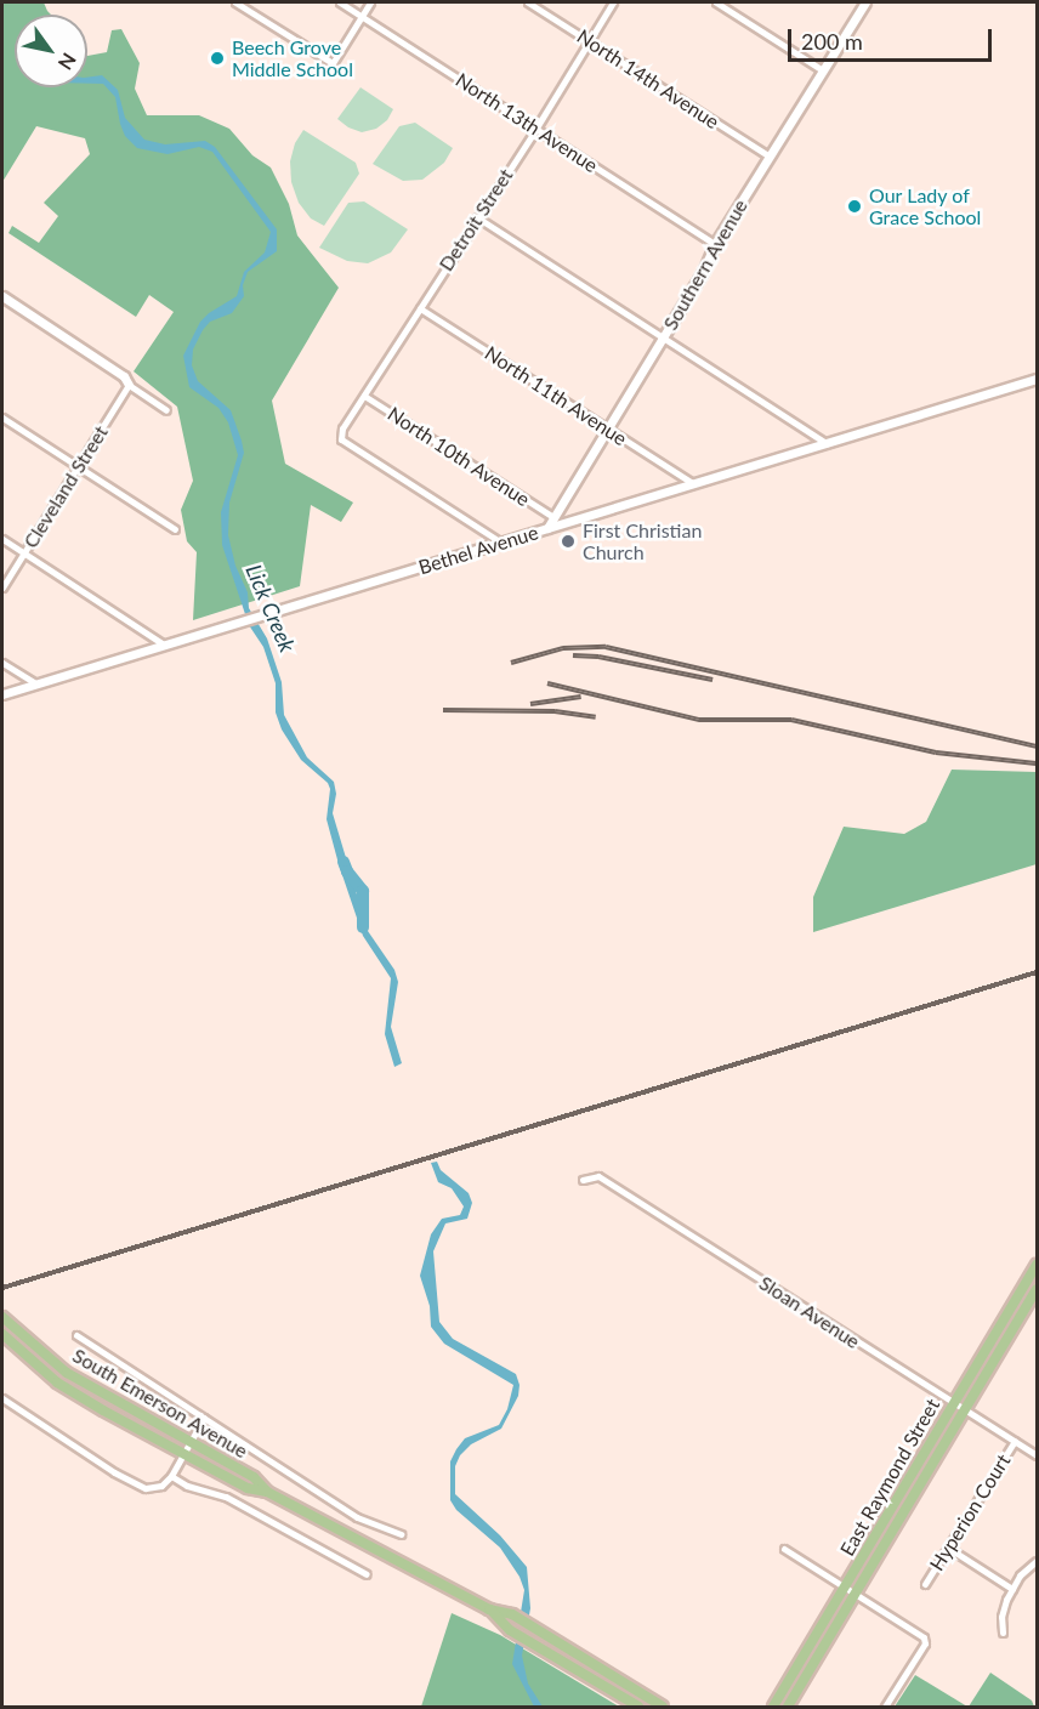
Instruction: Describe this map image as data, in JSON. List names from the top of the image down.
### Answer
{
  "streets": {
    "main road": ["South Emerson Avenue", "East Raymond Street"],
    "street": [
      "North 14th Avenue",
      "North 13th Avenue",
      "Detroit Street",
      "Southern Avenue",
      "North 11th Avenue",
      "North 10th Avenue",
      "Cleveland Street",
      "Bethel Avenue",
      "Sloan Avenue",
      "Hyperion Court"
    ]
  },
  "crossings": [
    ["North 14th Avenue", "Detroit Street"],
    ["North 14th Avenue", "Southern Avenue"],
    ["North 13th Avenue", "Detroit Street"],
    ["North 13th Avenue", "Southern Avenue"],
    ["Detroit Street", "North 11th Avenue"],
    ["Detroit Street", "North 10th Avenue"],
    ["Detroit Street", "Bethel Avenue"],
    ["Southern Avenue", "North 11th Avenue"],
    ["Southern Avenue", "North 10th Avenue"],
    ["Southern Avenue", "Bethel Avenue"],
    ["North 11th Avenue", "Bethel Avenue"],
    ["Sloan Avenue", "East Raymond Street"],
    ["Sloan Avenue", "Hyperion Court"]
  ],
  "water": ["Lick Creek"],
  "places": ["Beech Grove Middle School", "Our Lady of Grace School", "First Christian Church"],
  "scale_bar": "200 m",
  "north": "bottom right"
}
